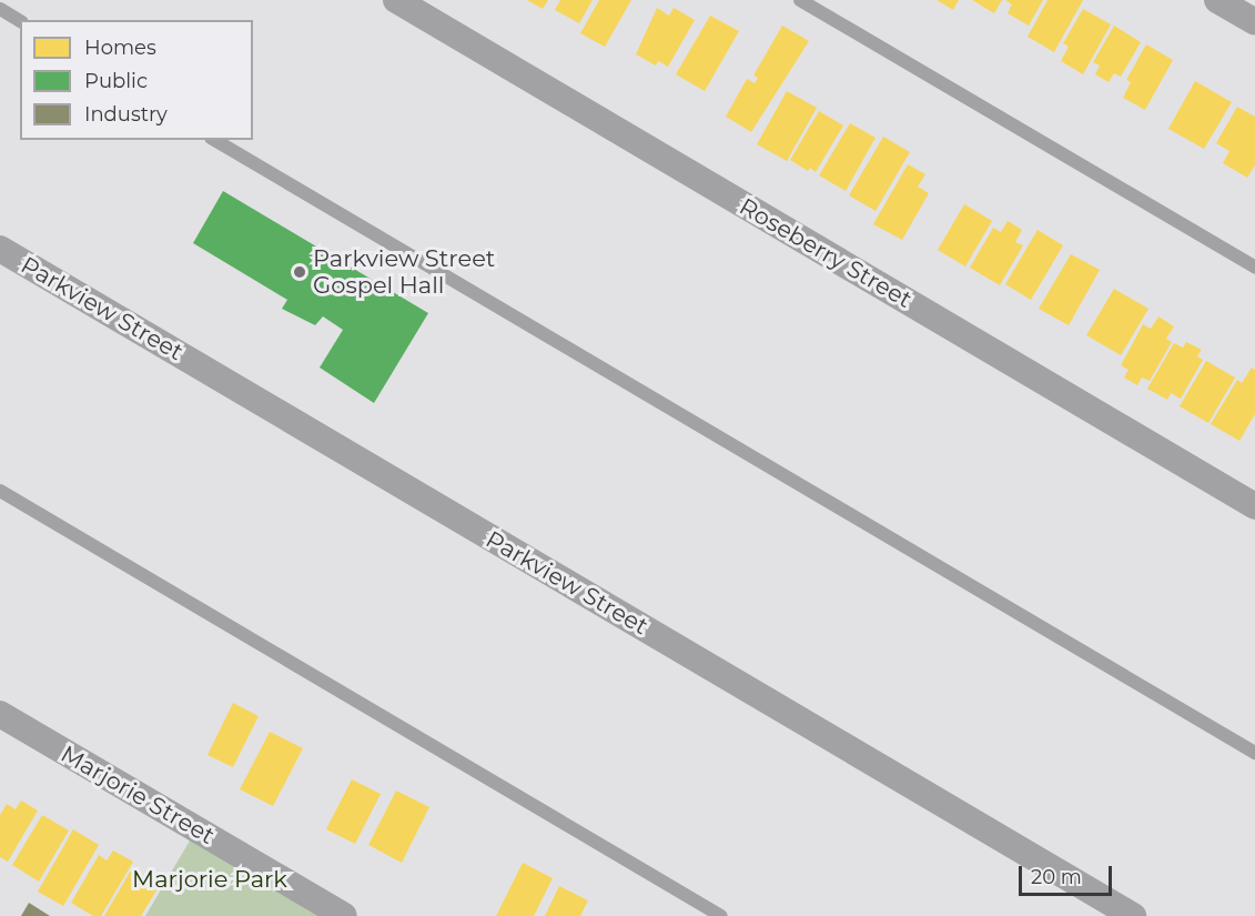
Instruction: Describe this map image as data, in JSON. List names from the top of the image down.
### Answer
{
  "streets": {
    "street": ["Roseberry Street", "Parkview Street", "Marjorie Street"]
  },
  "parks": ["Marjorie Park"],
  "places": ["Parkview Street Gospel Hall"],
  "legend": ["Homes", "Public", "Industry"],
  "scale_bar": "20 m"
}
